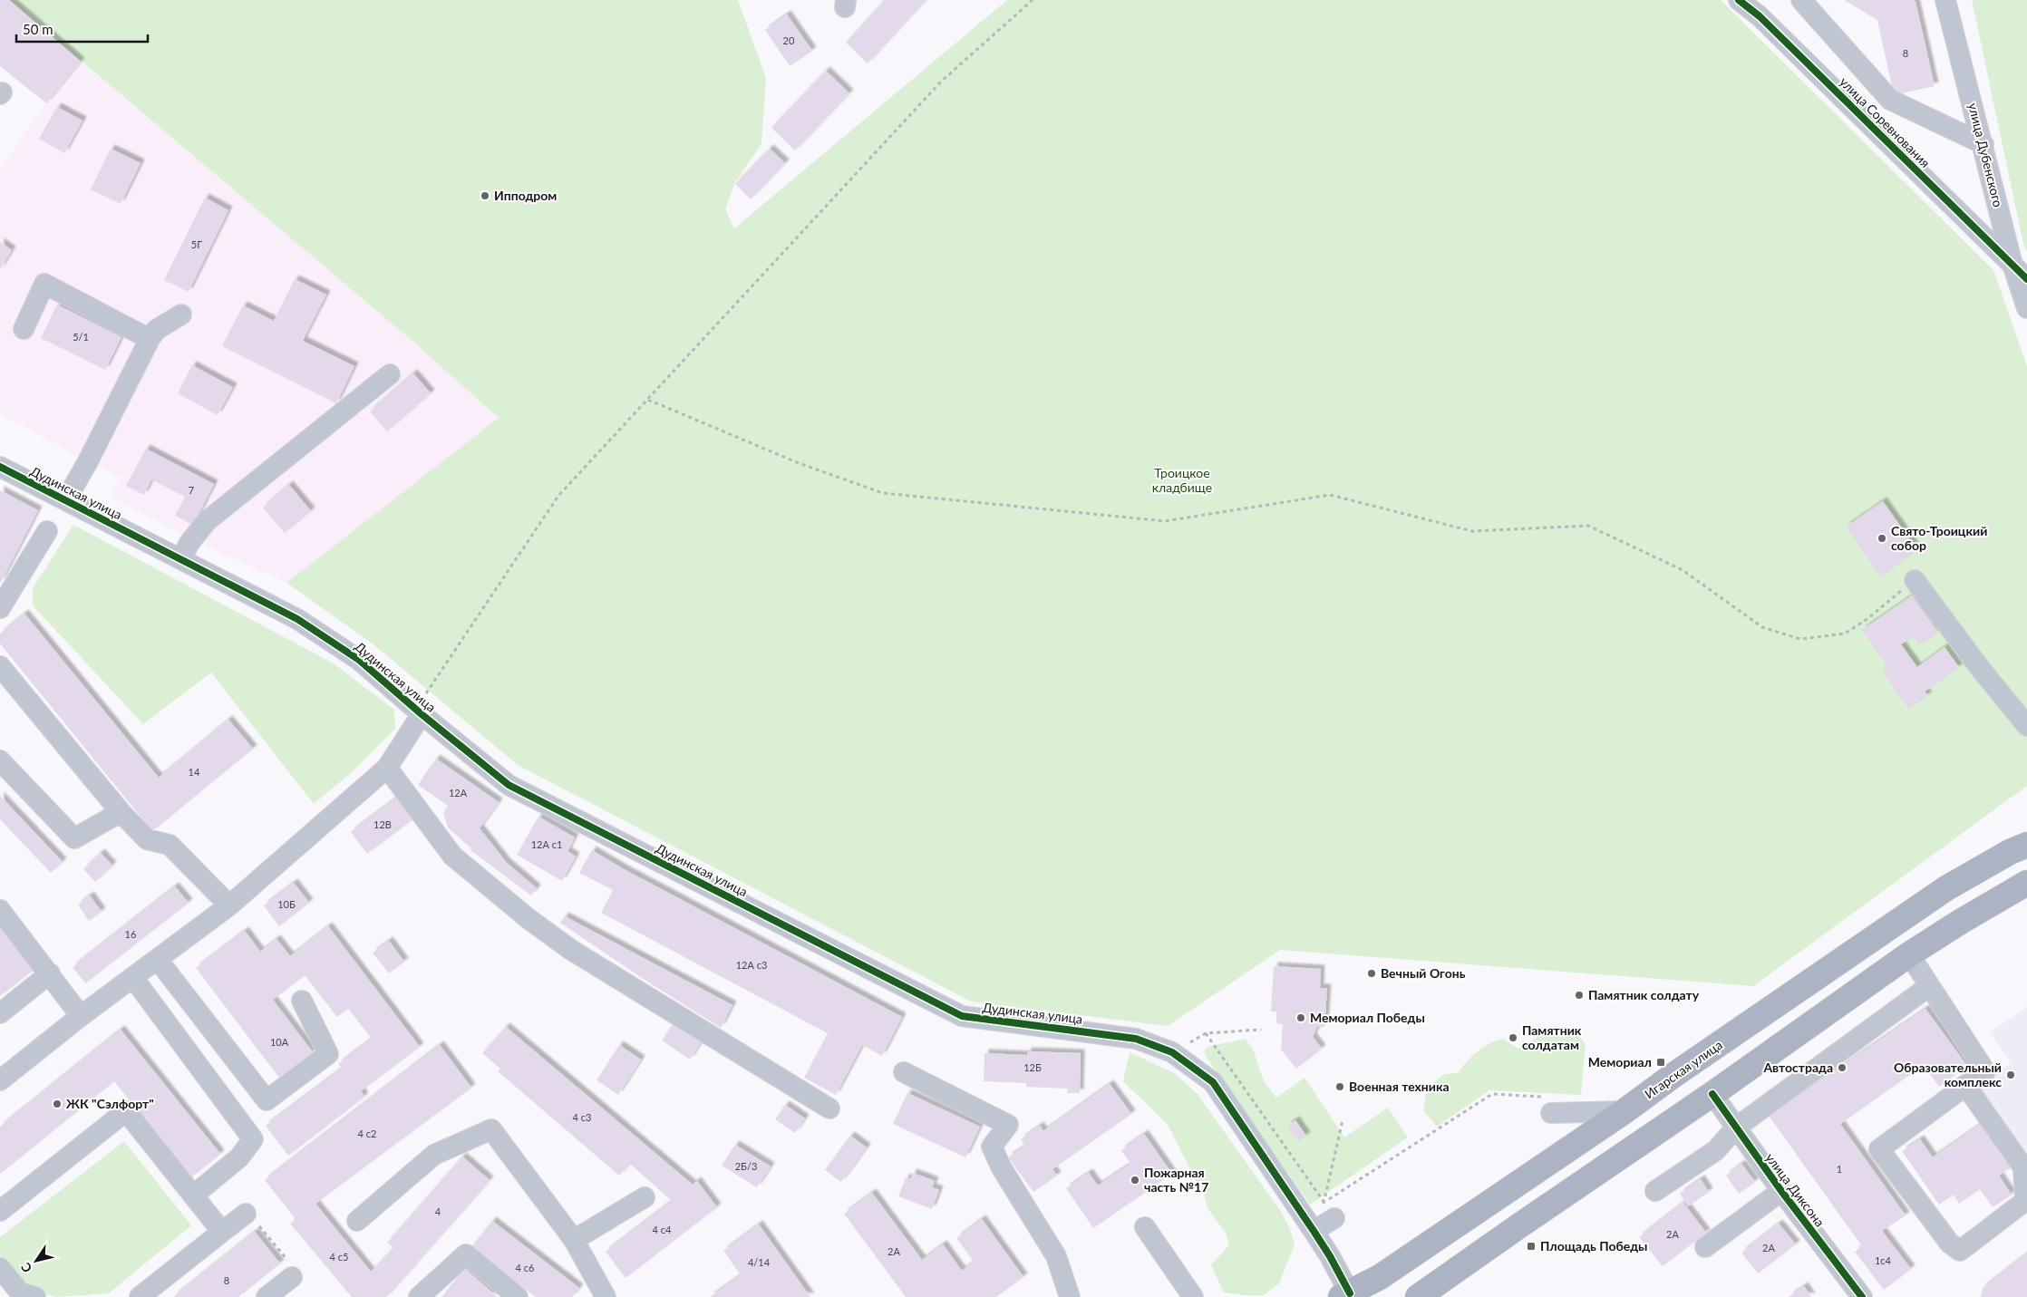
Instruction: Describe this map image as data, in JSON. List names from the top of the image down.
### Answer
{
  "streets": {
    "main road": ["Игарская улица"],
    "street": [
      "улица Соревнования",
      "улица Дубенского",
      "Дудинская улица",
      "улица Диксона"
    ]
  },
  "crossings": [
    ["улица Соревнования", "улица Дубенского"],
    ["Дудинская улица", "Игарская улица"]
  ],
  "parks": ["Троицкое кладбище"],
  "places": {
    "other": [
      "Ипподром",
      "Свято-Троицкий собор",
      "Вечный Огонь",
      "Памятник солдату",
      "Мемориал Победы",
      "Памятник солдатам",
      "Автострада",
      "Образовательный комплекс",
      "Военная техника",
      "ЖК \"Сэлфорт\"",
      "Пожарная часть №17"
    ],
    "transit": ["Мемориал", "Площадь Победы"]
  },
  "house_numbers": [
    "20",
    "8",
    "5Г",
    "5/1",
    "7",
    "14",
    "12А",
    "12В",
    "12А с1",
    "10Б",
    "16",
    "12А с3",
    "10А",
    "12Б",
    "4 с3",
    "4 с2",
    "2Б/3",
    "1",
    "4",
    "4 с4",
    "2А",
    "2А",
    "2А",
    "4 с5",
    "1с4",
    "4/14",
    "4 с6",
    "8"
  ],
  "scale_bar": "50 m",
  "north": "bottom left"
}
